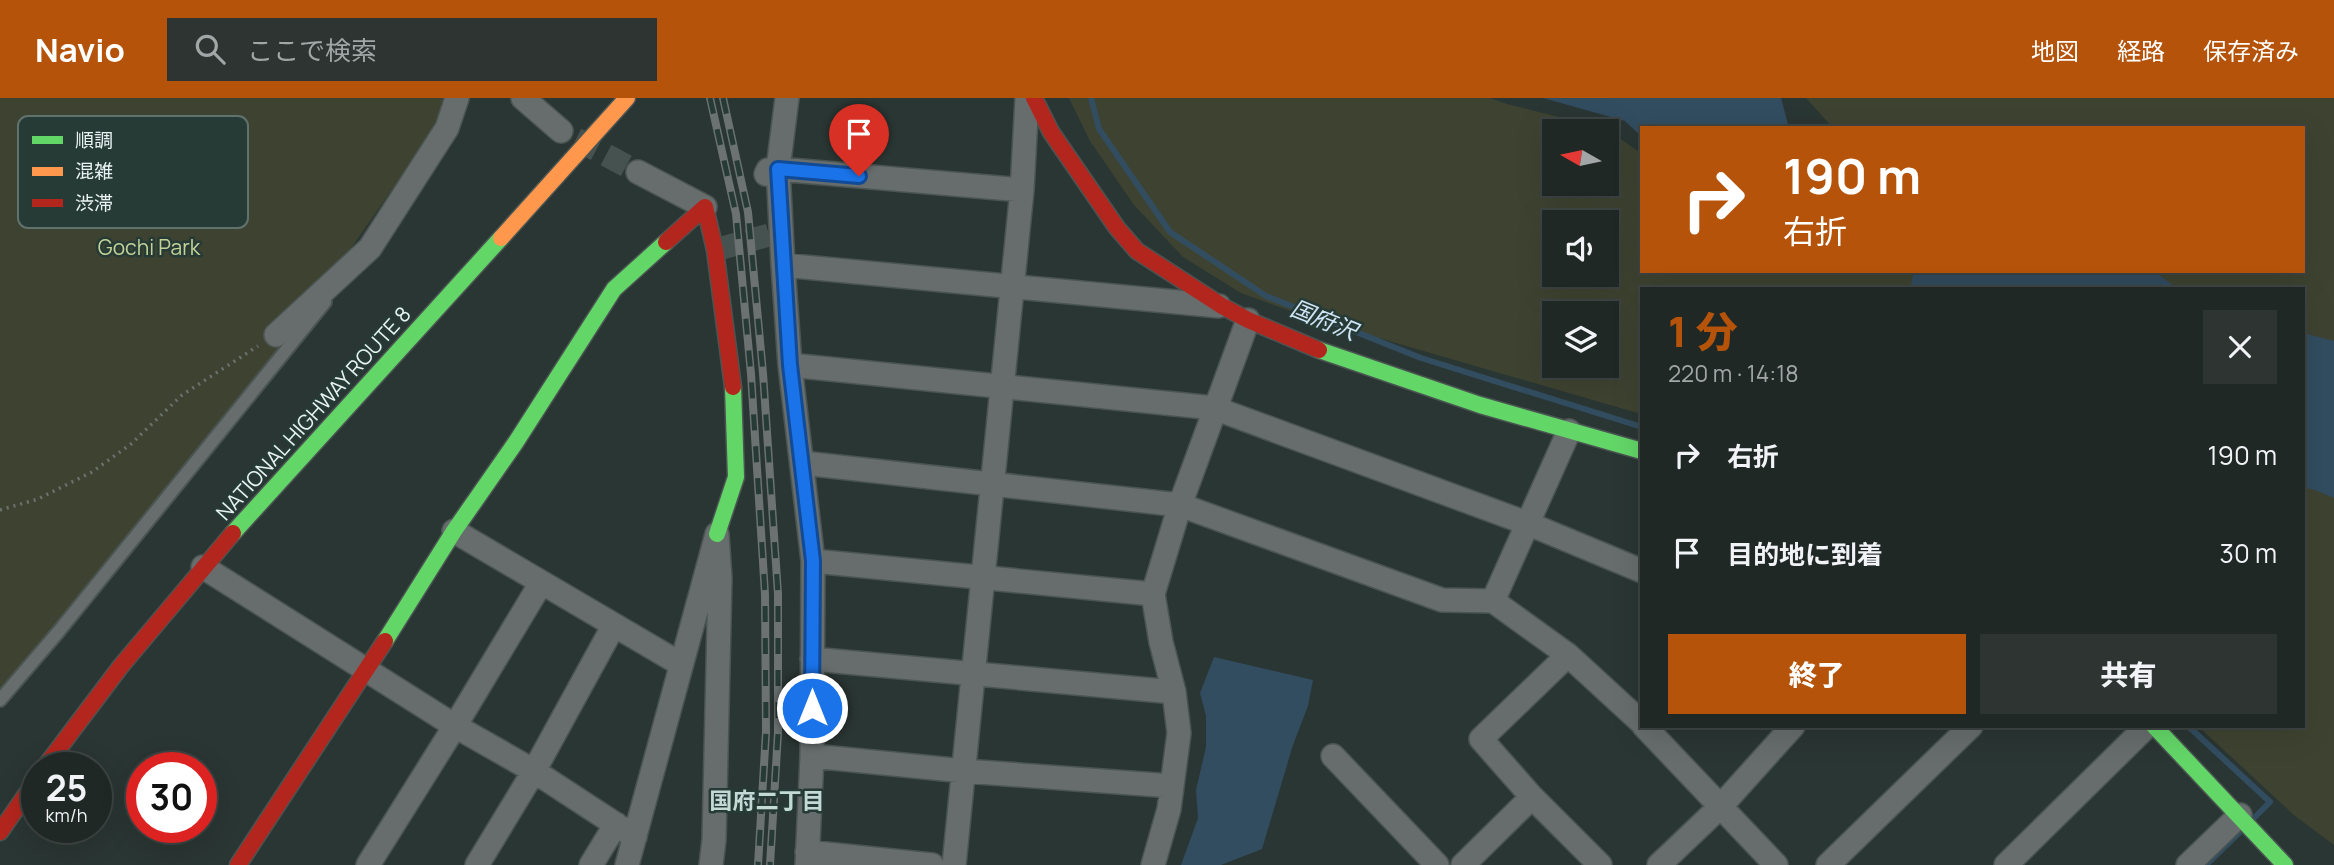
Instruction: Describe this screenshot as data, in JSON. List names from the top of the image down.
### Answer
{
  "streets": {
    "main road": ["NATIONAL HIGHWAY ROUTE 8"]
  },
  "districts": ["国府二丁目"],
  "water": ["国府沢"],
  "parks": ["Gochi Park"],
  "legend": ["順調", "混雑", "渋滞"],
  "north": "left",
  "page": {
    "header": "Navio",
    "search": "ここで検索",
    "nav": ["地図", "経路", "保存済み"],
    "turn": ["190 m", "右折"],
    "heading": ["1 分", "220 m · 14:18"],
    "list": [
      {
        "name": "右折",
        "value": "190 m"
      },
      {
        "name": "目的地に到着",
        "value": "30 m"
      }
    ],
    "buttons": ["終了", "共有"],
    "speed": "25 km/h",
    "limit": "30"
  }
}
